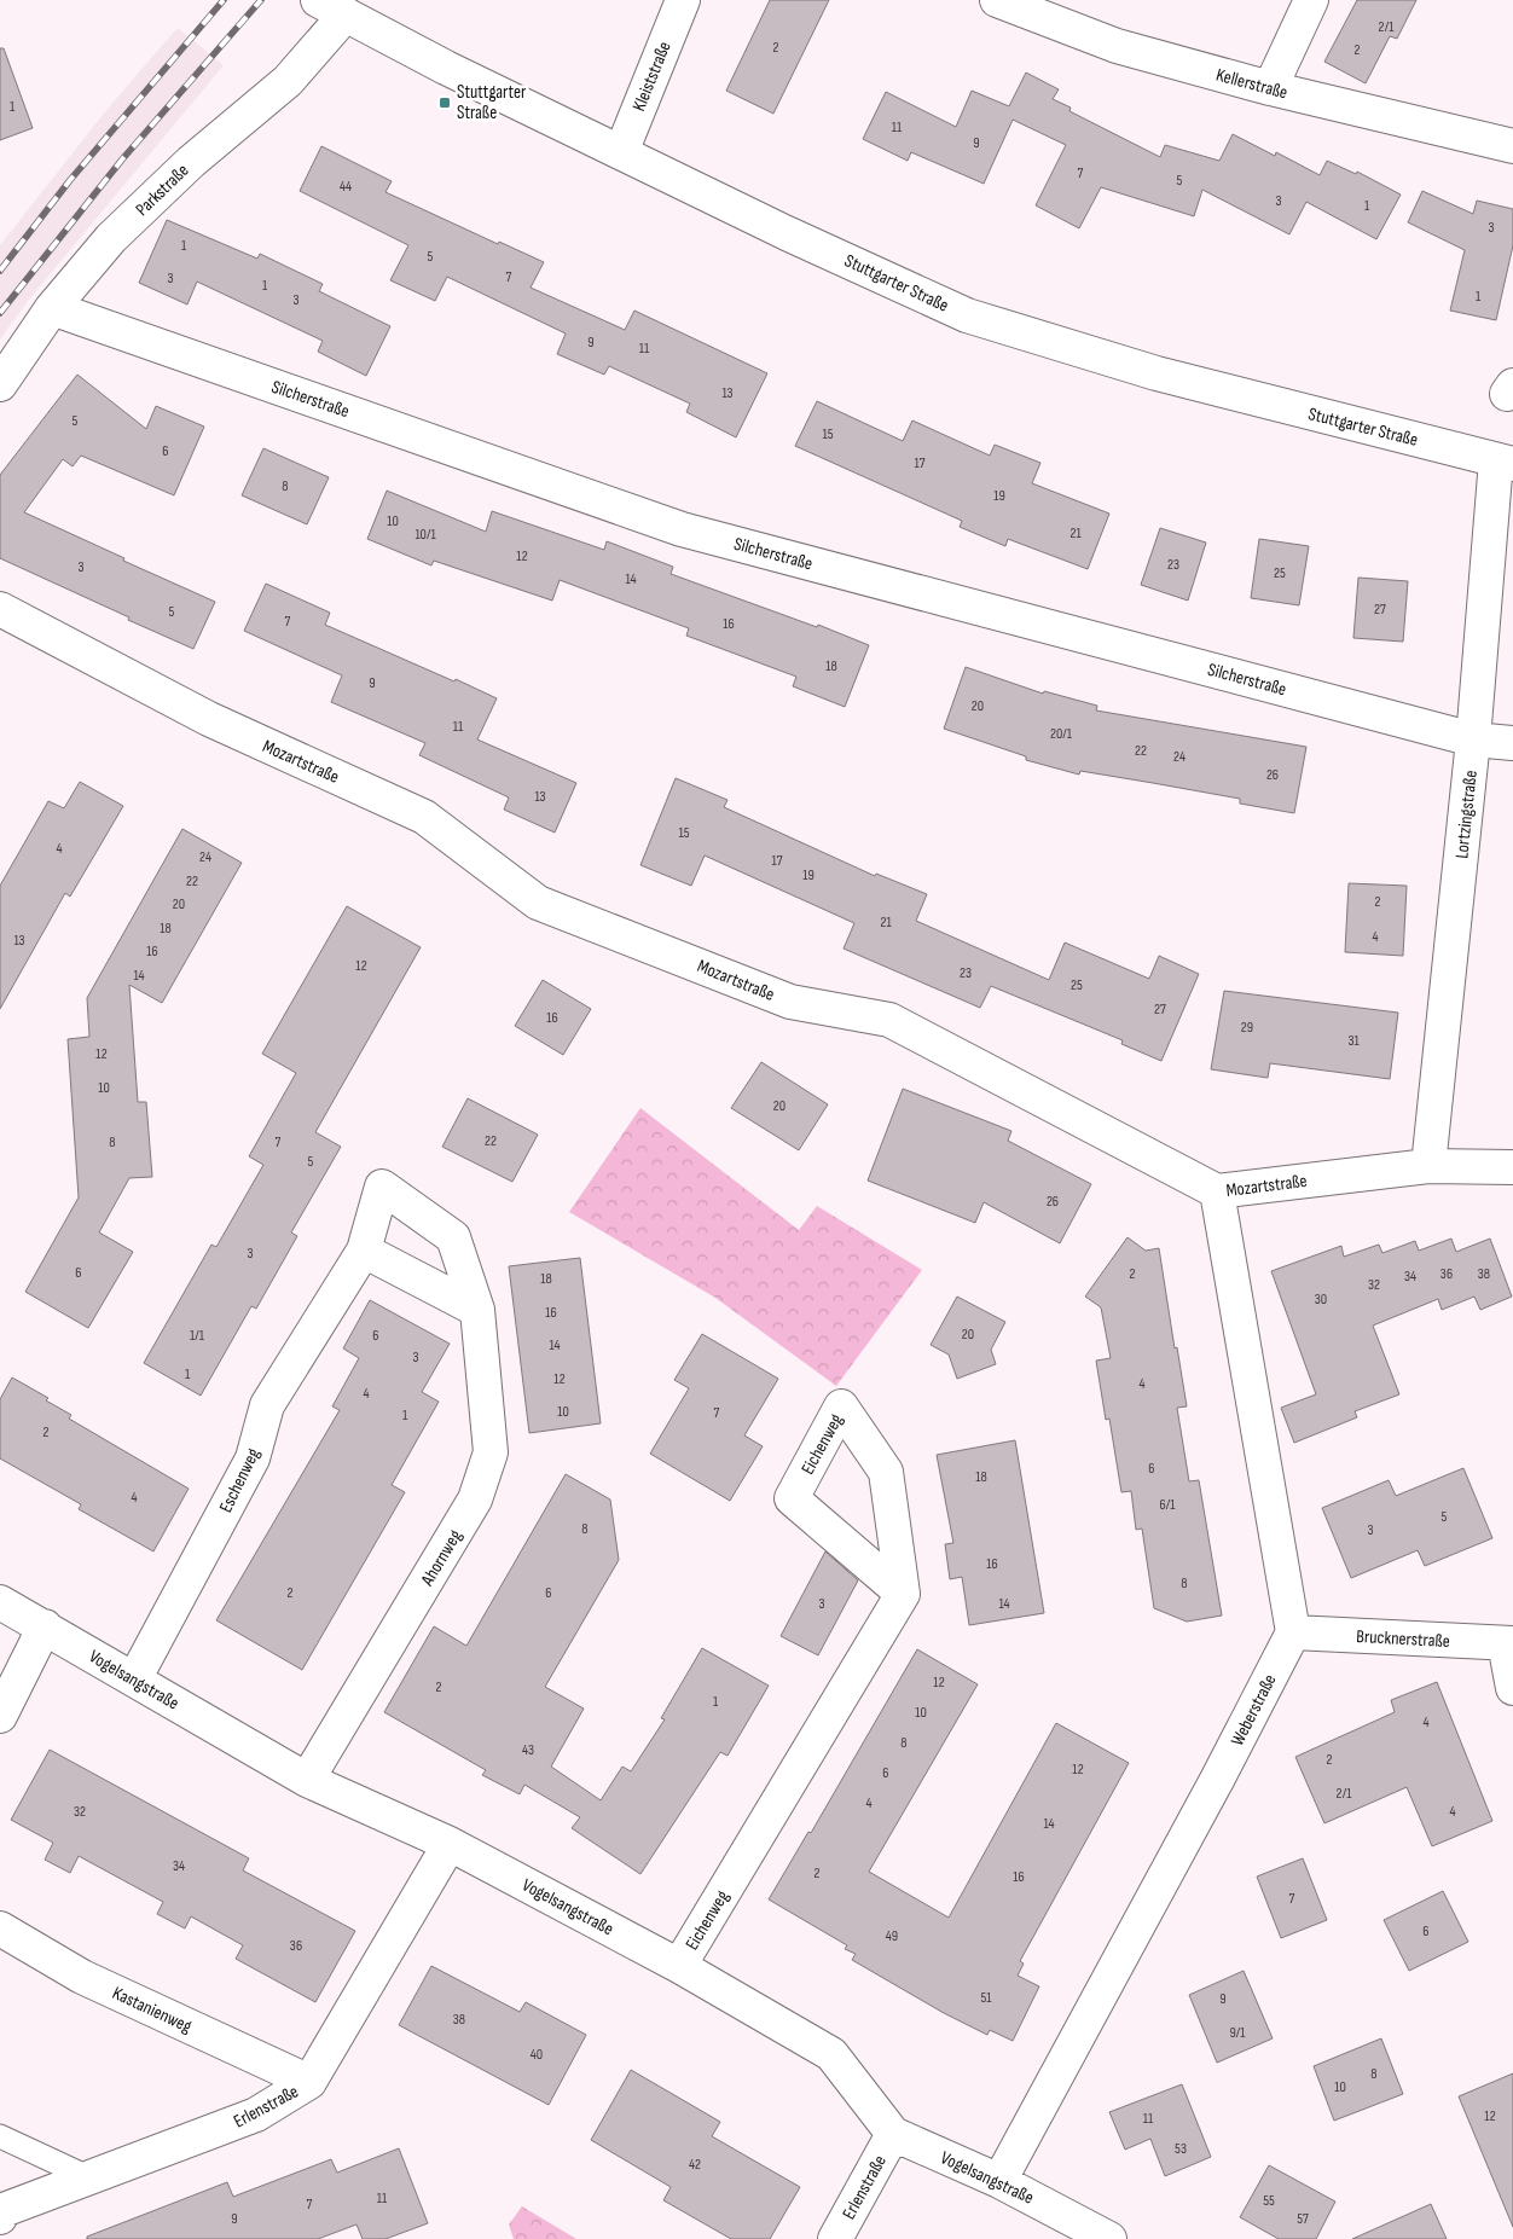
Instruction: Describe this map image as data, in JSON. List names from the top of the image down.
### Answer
{
  "streets": {
    "street": [
      "Kleiststraße",
      "Kellerstraße",
      "Parkstraße",
      "Stuttgarter Straße",
      "Silcherstraße",
      "Mozartstraße",
      "Lortzingstraße",
      "Eichenweg",
      "Eschenweg",
      "Ahornweg",
      "Brucknerstraße",
      "Vogelsangstraße",
      "Weberstraße",
      "Kastanienweg",
      "Erlenstraße"
    ]
  },
  "crossings": [
    ["Kleiststraße", "Stuttgarter Straße"],
    ["Parkstraße", "Stuttgarter Straße"],
    ["Parkstraße", "Silcherstraße"],
    ["Stuttgarter Straße", "Lortzingstraße"],
    ["Silcherstraße", "Lortzingstraße"],
    ["Mozartstraße", "Lortzingstraße"],
    ["Eichenweg", "Vogelsangstraße"],
    ["Eschenweg", "Ahornweg"],
    ["Eschenweg", "Vogelsangstraße"],
    ["Ahornweg", "Vogelsangstraße"],
    ["Brucknerstraße", "Weberstraße"],
    ["Vogelsangstraße", "Weberstraße"],
    ["Vogelsangstraße", "Erlenstraße"],
    ["Kastanienweg", "Erlenstraße"]
  ],
  "places": {
    "transit": ["Stuttgarter Straße"]
  },
  "house_numbers": [
    "2/1",
    "2",
    "2",
    "1",
    "11",
    "9",
    "7",
    "5",
    "44",
    "3",
    "1",
    "3",
    "1",
    "5",
    "7",
    "3",
    "1",
    "1",
    "3",
    "9",
    "11",
    "13",
    "5",
    "15",
    "6",
    "17",
    "8",
    "19",
    "10",
    "21",
    "10/1",
    "12",
    "23",
    "3",
    "25",
    "14",
    "27",
    "5",
    "7",
    "16",
    "18",
    "9",
    "20",
    "11",
    "20/1",
    "22",
    "24",
    "26",
    "13",
    "15",
    "4",
    "24",
    "17",
    "19",
    "22",
    "2",
    "20",
    "21",
    "18",
    "4",
    "13",
    "16",
    "12",
    "23",
    "14",
    "25",
    "27",
    "16",
    "29",
    "31",
    "12",
    "10",
    "20",
    "22",
    "8",
    "7",
    "5",
    "26",
    "3",
    "6",
    "2",
    "36",
    "38",
    "34",
    "18",
    "32",
    "30",
    "16",
    "20",
    "1/1",
    "6",
    "14",
    "3",
    "1",
    "12",
    "4",
    "4",
    "10",
    "7",
    "1",
    "2",
    "6",
    "18",
    "4",
    "6/1",
    "5",
    "8",
    "3",
    "16",
    "8",
    "2",
    "6",
    "3",
    "14",
    "12",
    "2",
    "1",
    "10",
    "4",
    "8",
    "43",
    "2",
    "12",
    "6",
    "2/1",
    "4",
    "32",
    "4",
    "14",
    "34",
    "2",
    "16",
    "7",
    "6",
    "49",
    "36",
    "51",
    "9",
    "38",
    "9/1",
    "40",
    "8",
    "10",
    "12",
    "11",
    "53",
    "42",
    "11",
    "55",
    "7",
    "9",
    "57"
  ]
}
